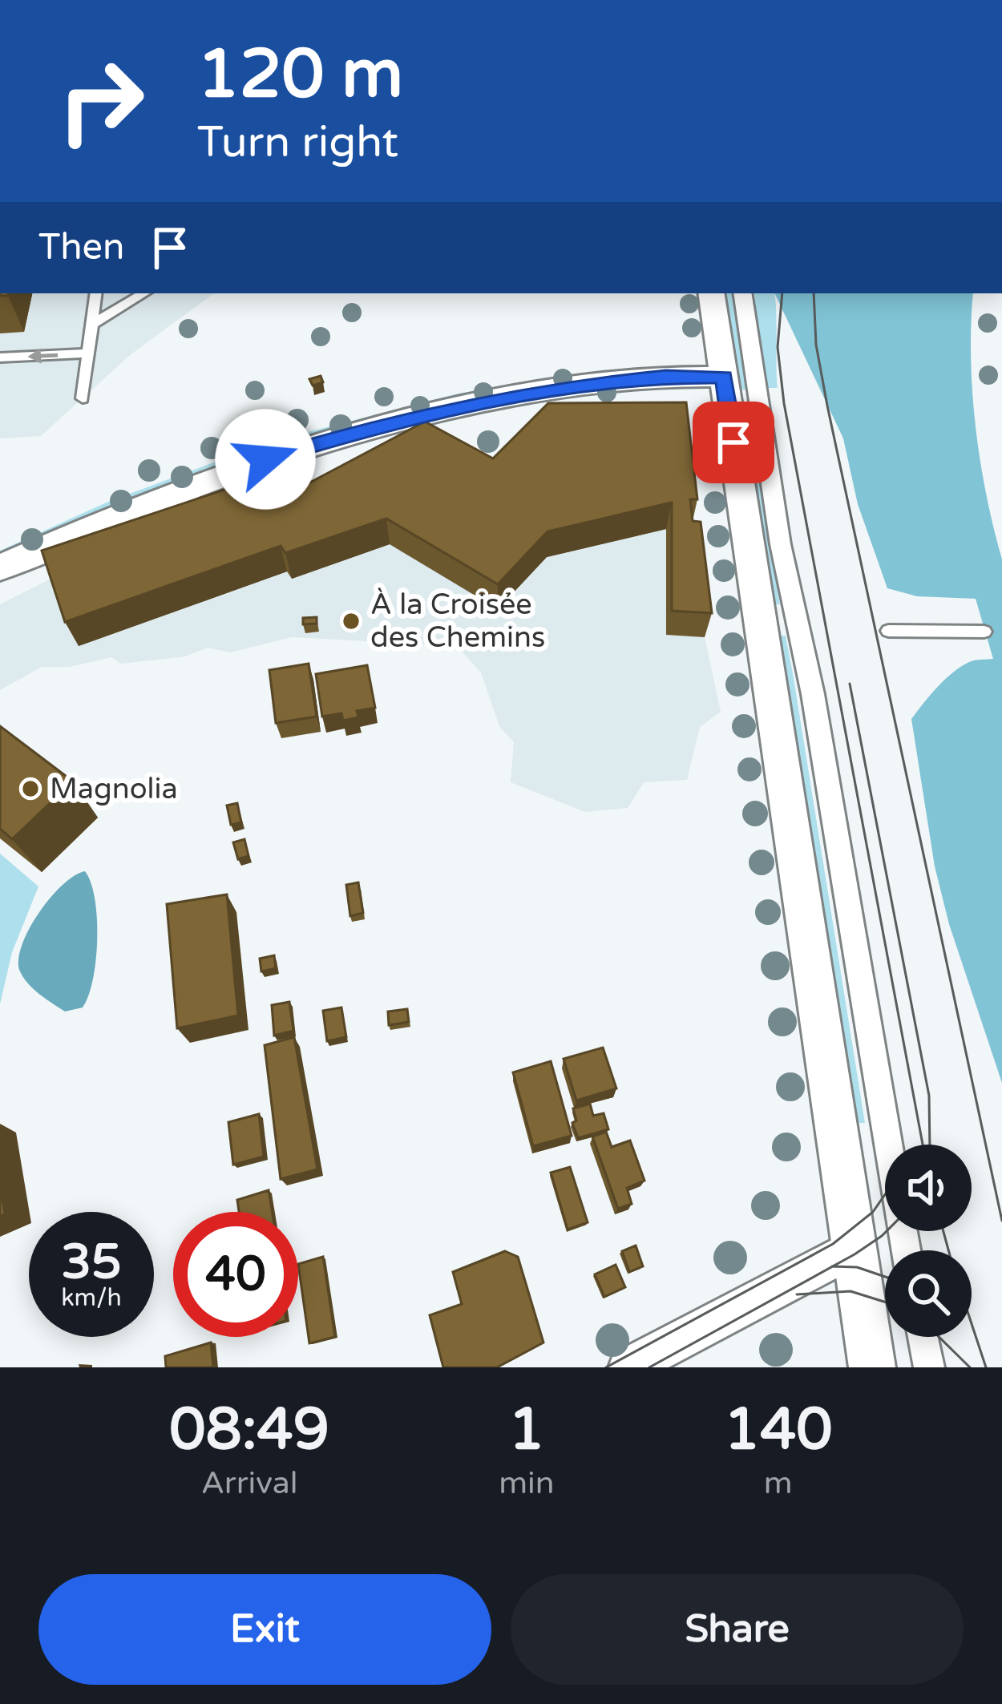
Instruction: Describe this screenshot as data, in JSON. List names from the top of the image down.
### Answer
{
  "places": ["À la Croisée des Chemins", "Magnolia"],
  "page": {
    "turn": ["120 m", "Turn right"],
    "then": "Then",
    "speed": "35 km/h",
    "limit": "40",
    "eta": [
      "08:49",
      "Arrival",
      "1",
      "min",
      "140",
      "m"
    ],
    "buttons": ["Exit", "Share"]
  }
}
